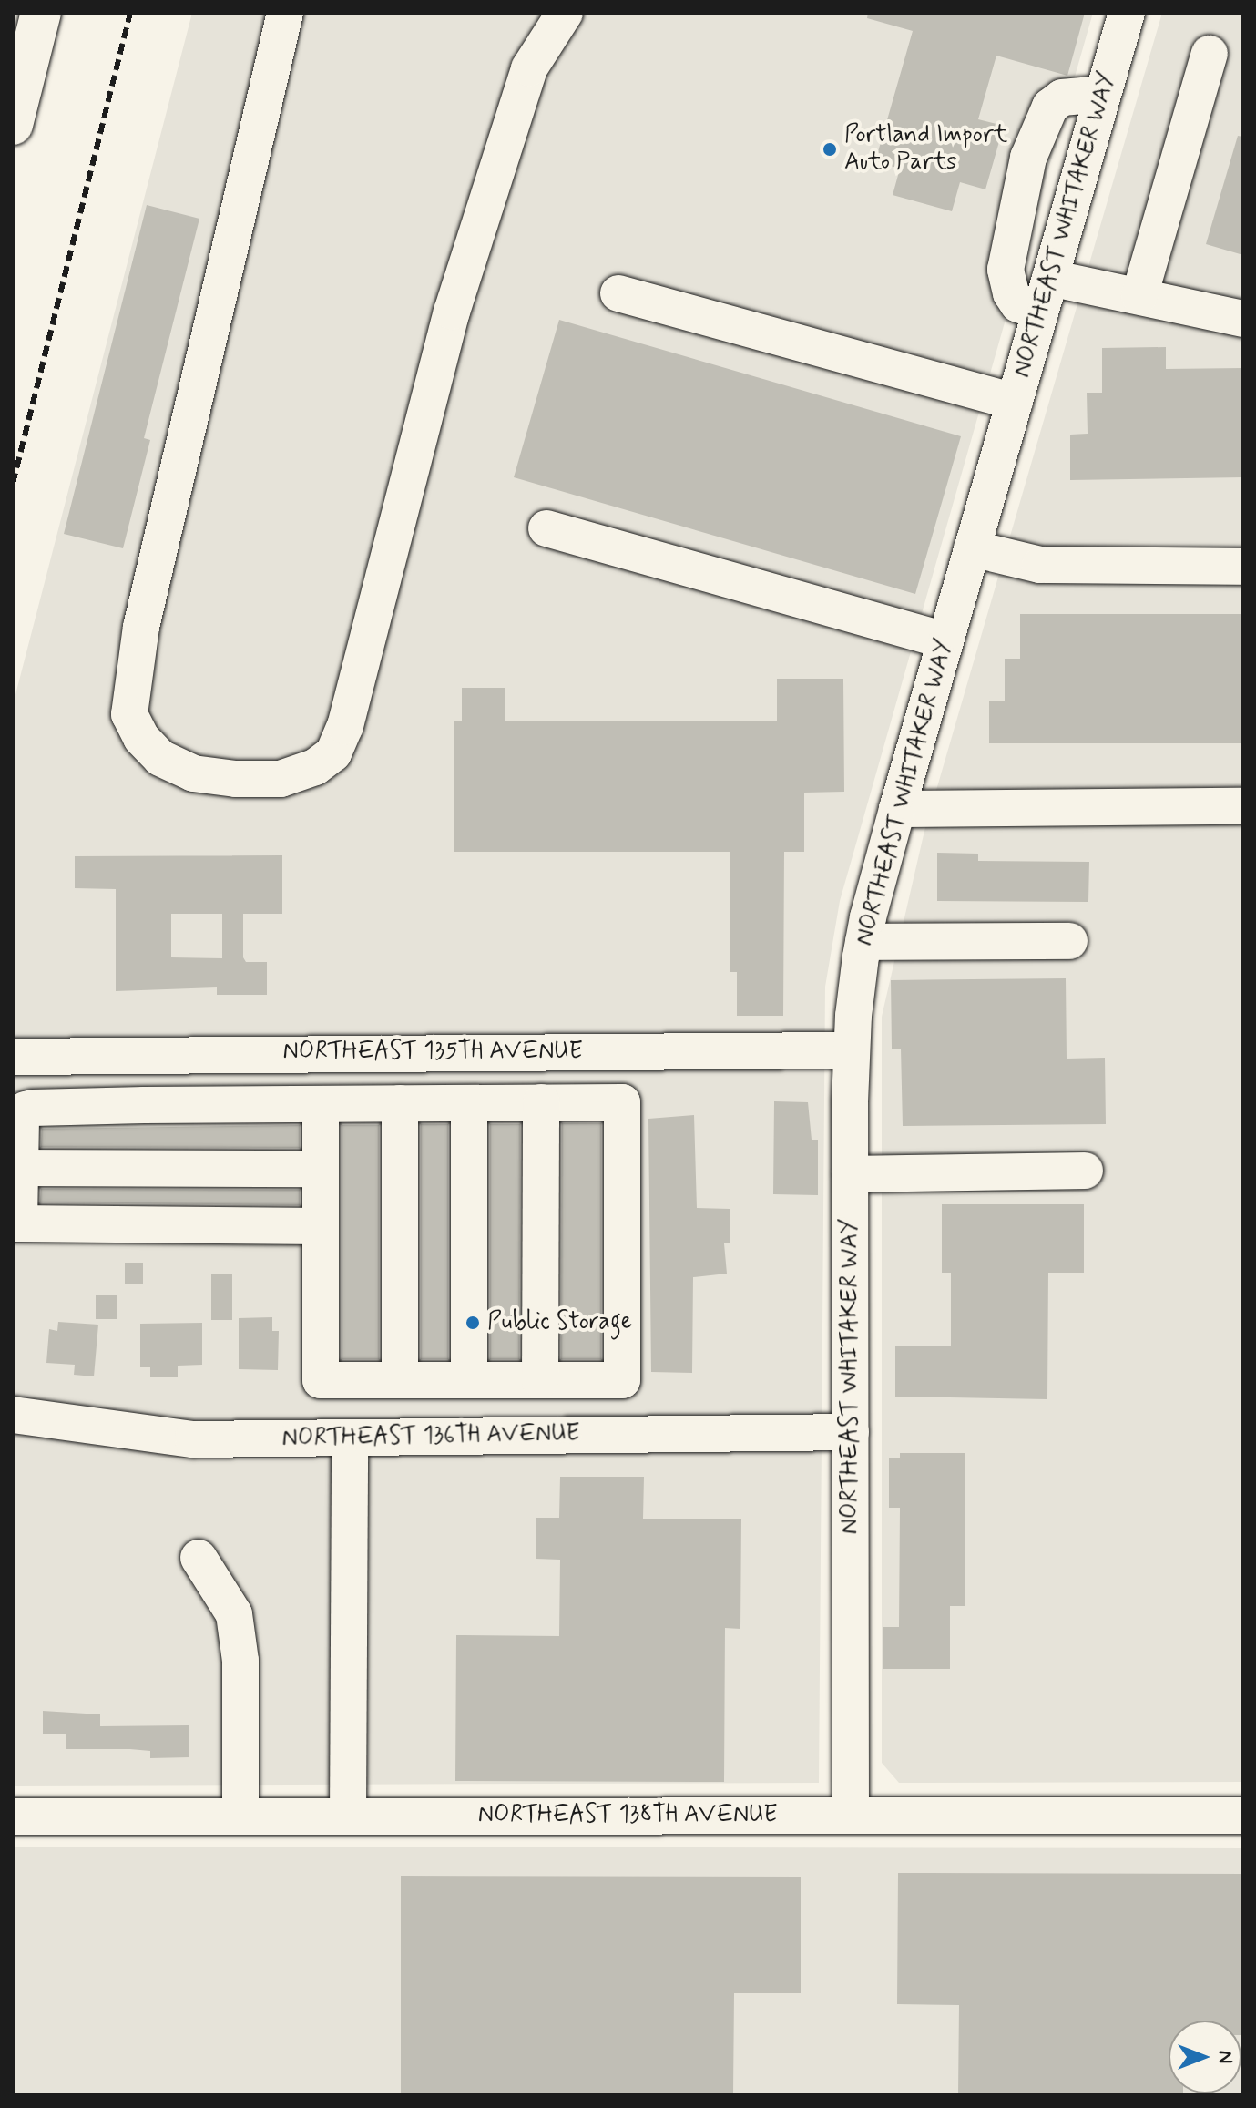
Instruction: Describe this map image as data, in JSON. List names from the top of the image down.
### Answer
{
  "streets": {
    "street": [
      "NORTHEAST WHITAKER WAY",
      "NORTHEAST 135TH AVENUE",
      "NORTHEAST 136TH AVENUE",
      "NORTHEAST 138TH AVENUE"
    ]
  },
  "crossings": [
    ["NORTHEAST WHITAKER WAY", "NORTHEAST 135TH AVENUE"],
    ["NORTHEAST WHITAKER WAY", "NORTHEAST 136TH AVENUE"],
    ["NORTHEAST WHITAKER WAY", "NORTHEAST 138TH AVENUE"]
  ],
  "places": ["Portland Import Auto Parts", "Public Storage"],
  "north": "right"
}
